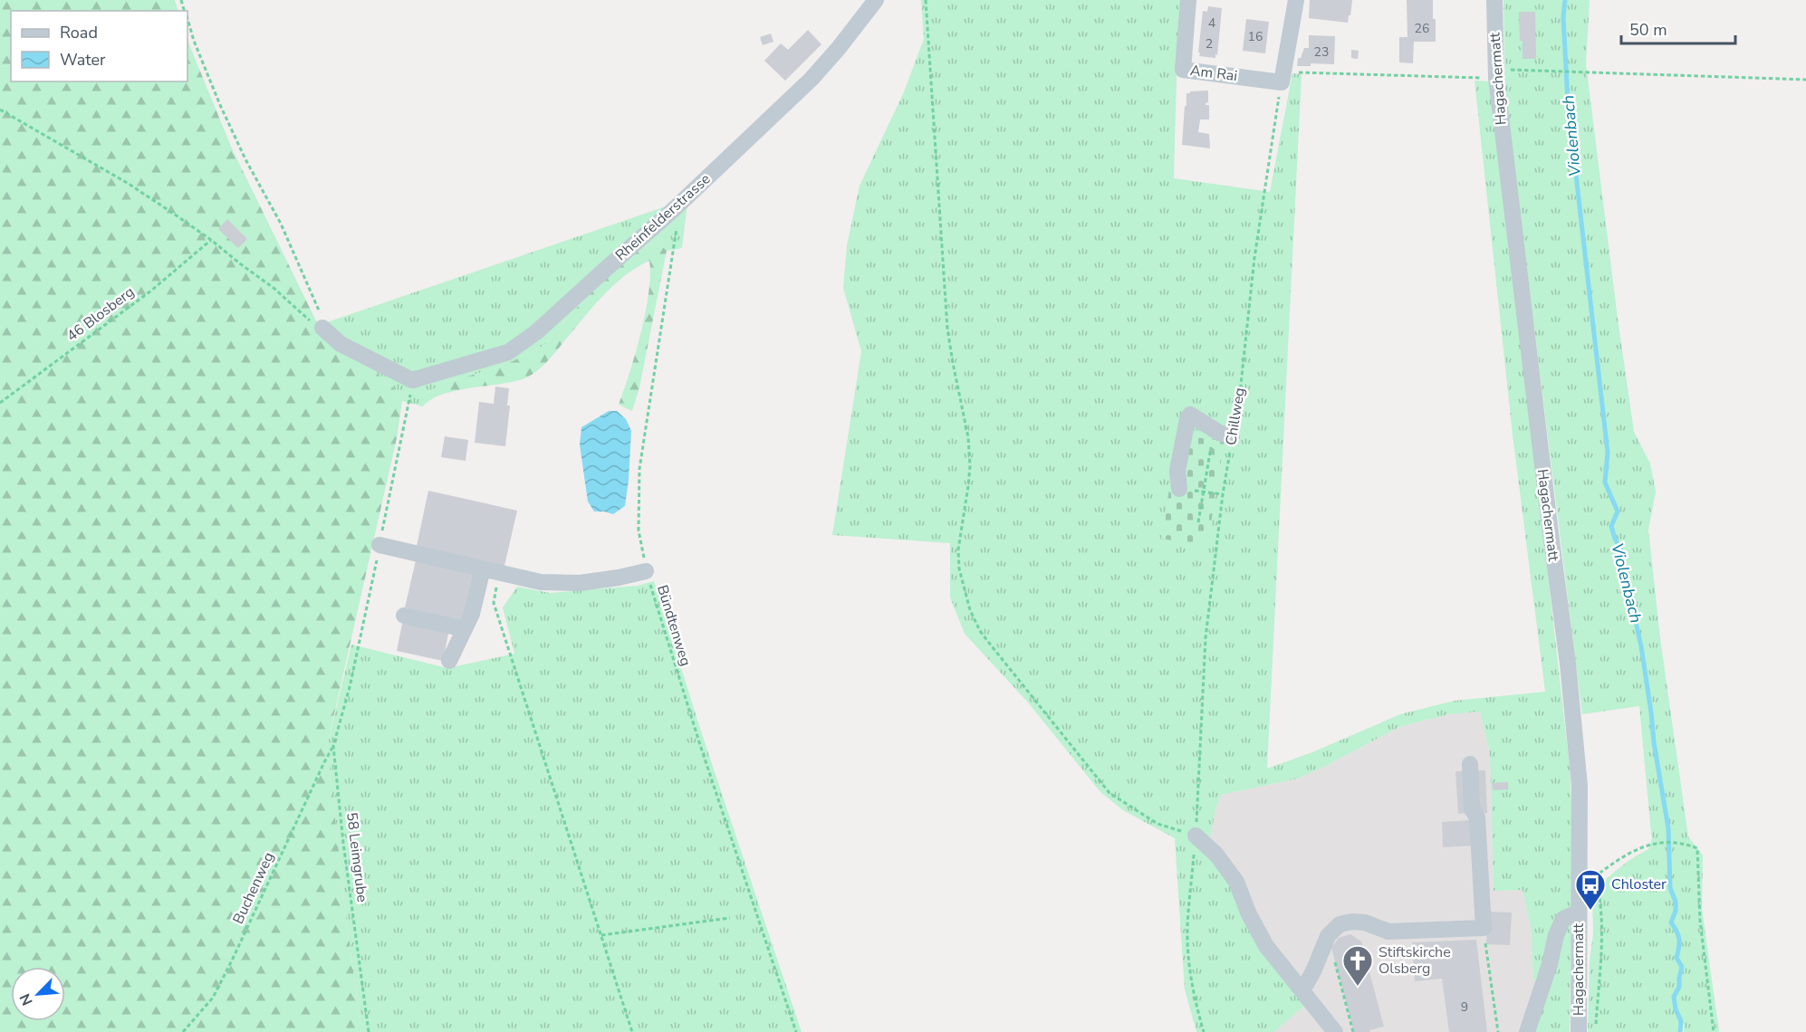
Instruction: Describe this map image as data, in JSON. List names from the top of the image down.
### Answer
{
  "streets": {
    "street": ["Am Rai", "Hagachermatt", "Rheinfelderstrasse"],
    "path": [
      "46 Blosberg",
      "Chillweg",
      "Bündtenweg",
      "58 Leimgrube",
      "Buchenweg"
    ]
  },
  "crossings": [
    ["Am Rai", "Chillweg"],
    ["Rheinfelderstrasse", "Bündtenweg"],
    ["58 Leimgrube", "Buchenweg"]
  ],
  "water": ["Violenbach"],
  "places": {
    "bus stop": ["Chloster"],
    "church": ["Stiftskirche Olsberg"]
  },
  "house_numbers": [
    "4",
    "26",
    "16",
    "2",
    "23",
    "9"
  ],
  "legend": ["Road", "Water"],
  "scale_bar": "50 m",
  "north": "bottom left"
}
